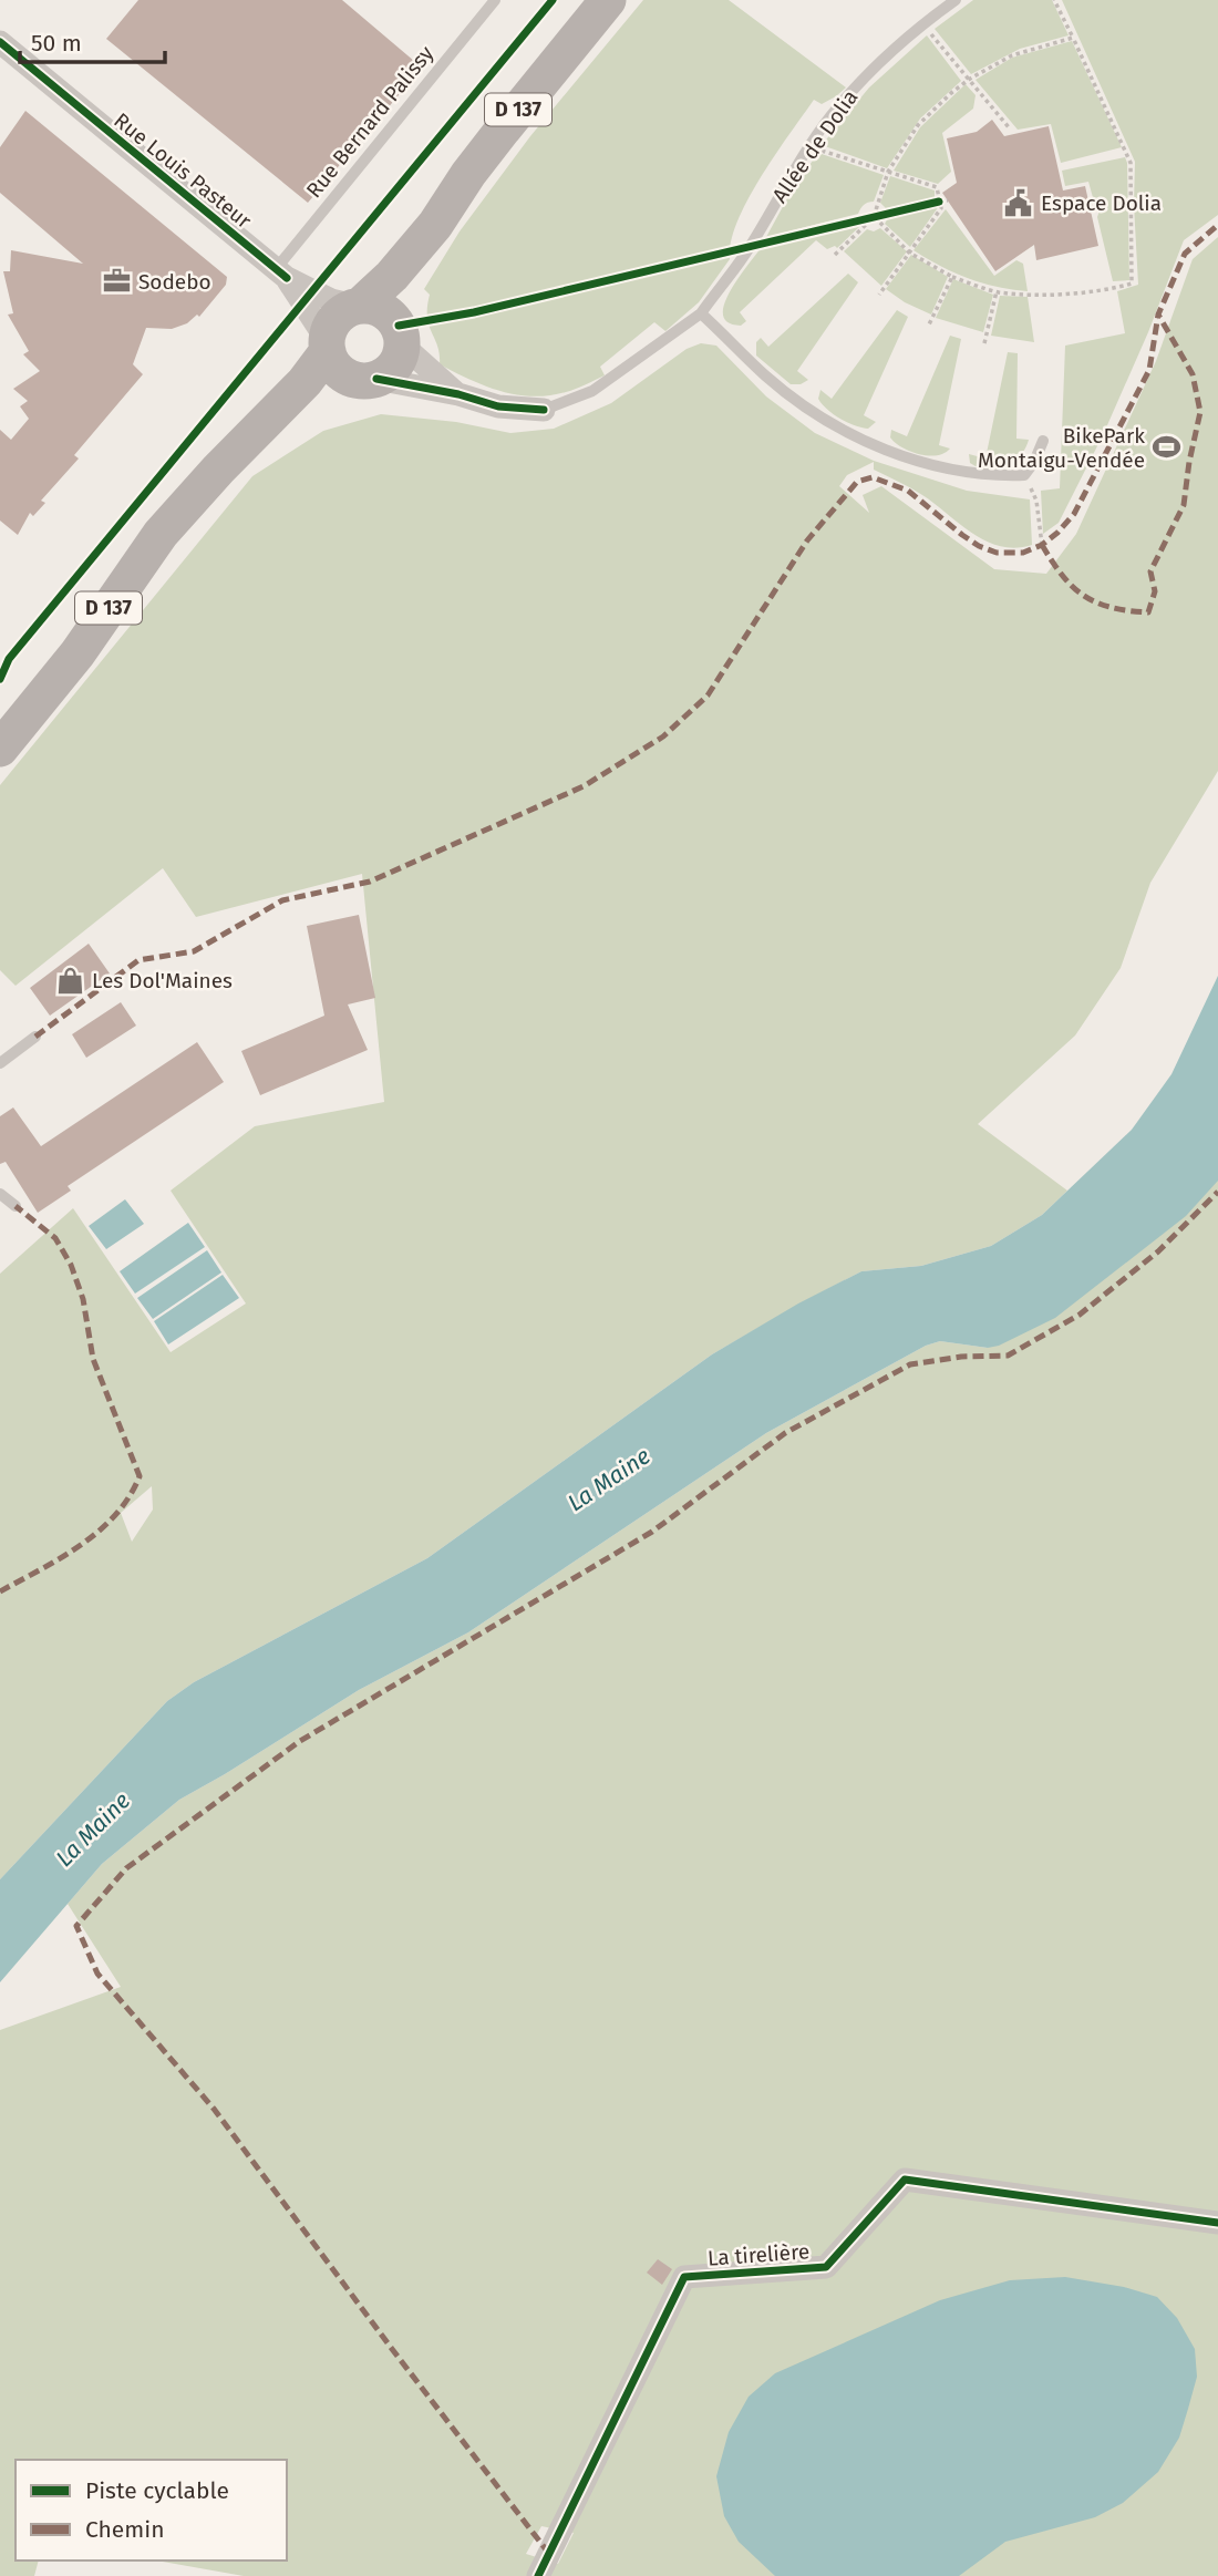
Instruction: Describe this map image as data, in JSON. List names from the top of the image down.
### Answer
{
  "streets": {
    "main road": ["D 137"],
    "street": ["Allée de Dolia", "Rue Louis Pasteur", "La tirelière"],
    "lane": ["Rue Bernard Palissy"]
  },
  "crossings": [
    ["D 137", "Allée de Dolia"],
    ["D 137", "Rue Louis Pasteur"],
    ["Rue Bernard Palissy", "Rue Louis Pasteur"],
    ["Allée de Dolia", "Rue Louis Pasteur"]
  ],
  "water": ["La Maine"],
  "places": {
    "public building": ["Espace Dolia"],
    "office": ["Sodebo"],
    "sports": ["BikePark Montaigu-Vendée"],
    "shop": ["Les Dol'Maines"]
  },
  "legend": ["Piste cyclable", "Chemin"],
  "scale_bar": "50 m"
}
